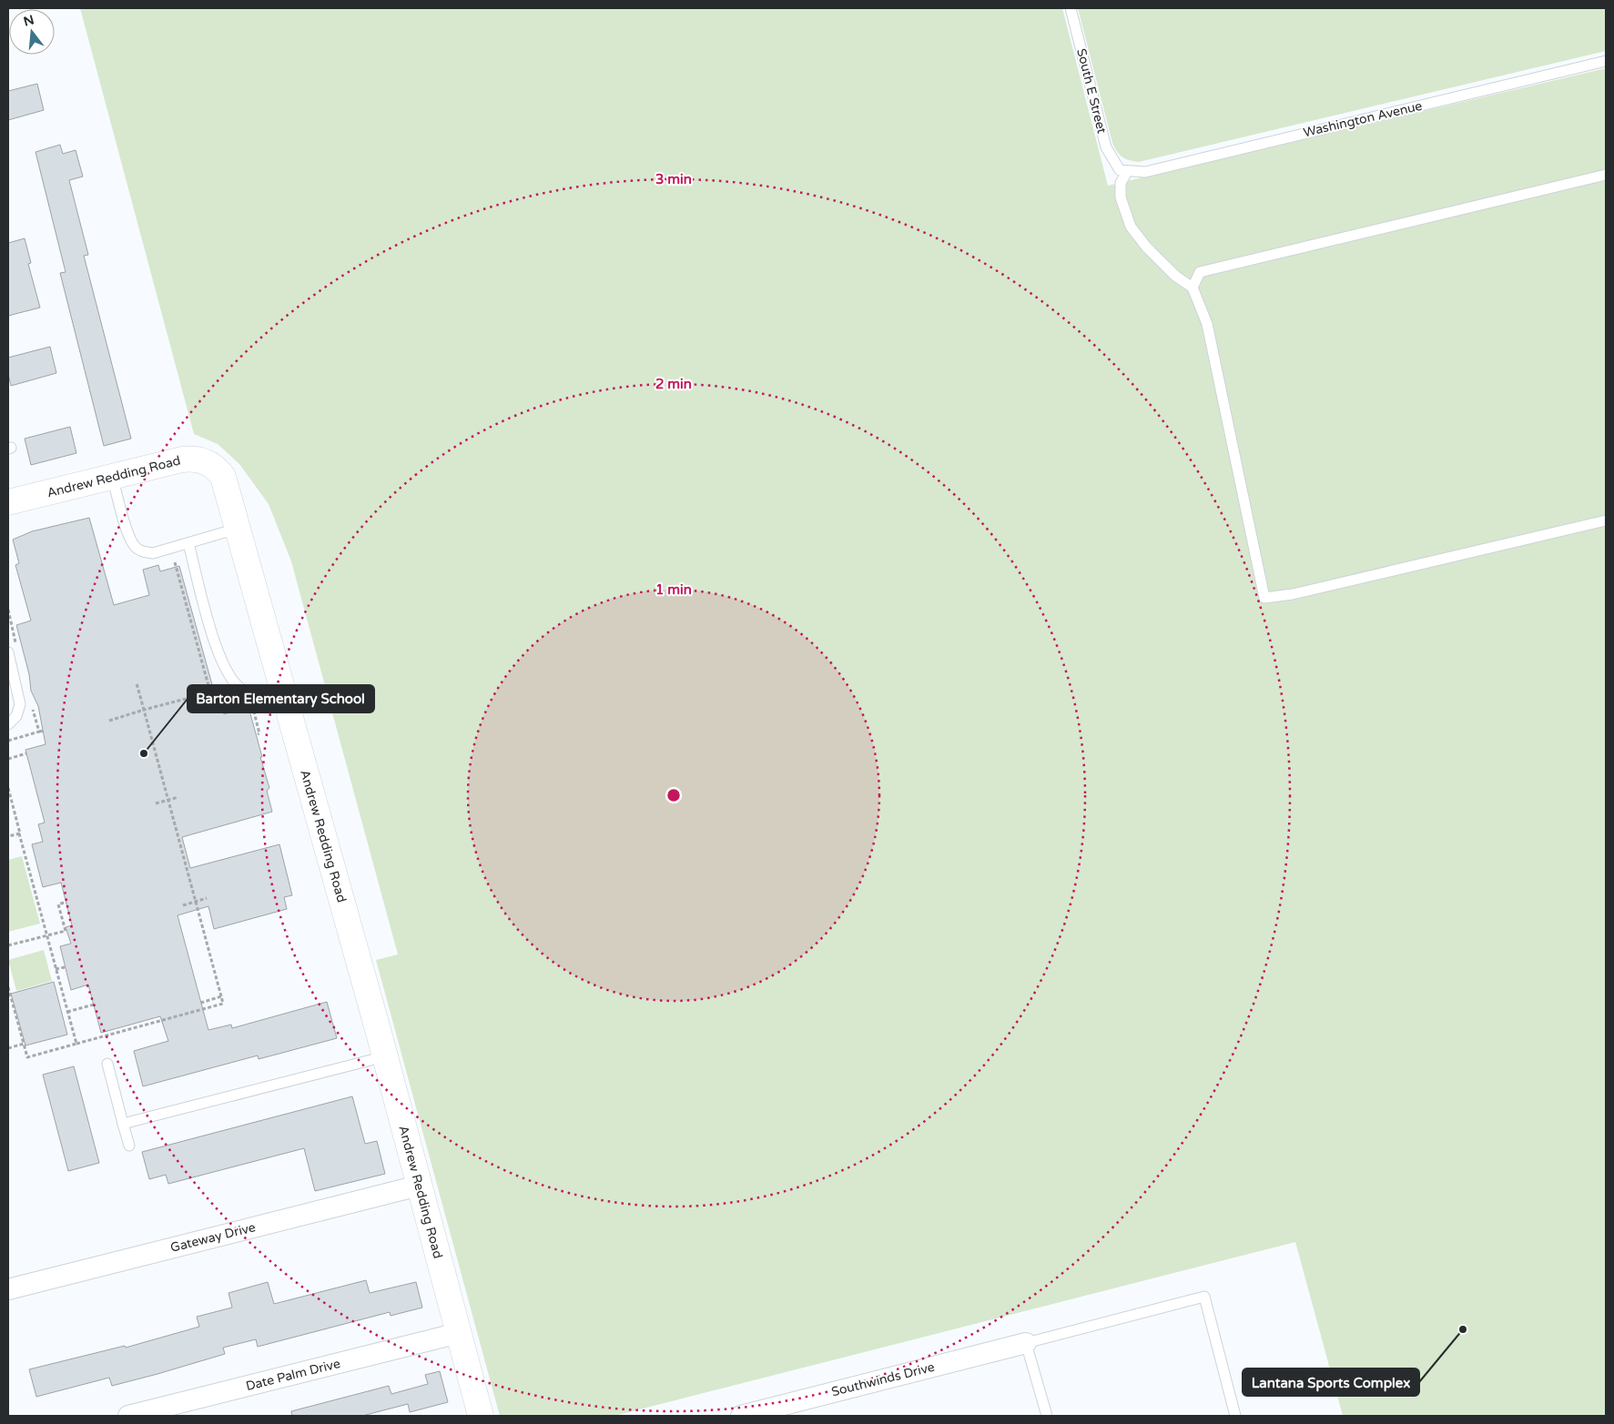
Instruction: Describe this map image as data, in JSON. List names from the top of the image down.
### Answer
{
  "streets": {
    "street": [
      "Andrew Redding Road",
      "Gateway Drive",
      "Date Palm Drive",
      "Southwinds Drive"
    ],
    "lane": ["South E Street", "Washington Avenue"]
  },
  "crossings": [
    ["South E Street", "Washington Avenue"],
    ["Andrew Redding Road", "Gateway Drive"],
    ["Andrew Redding Road", "Date Palm Drive"]
  ],
  "places": ["Barton Elementary School", "Lantana Sports Complex"],
  "north": "top",
  "rings": ["3 min", "2 min", "1 min"]
}
